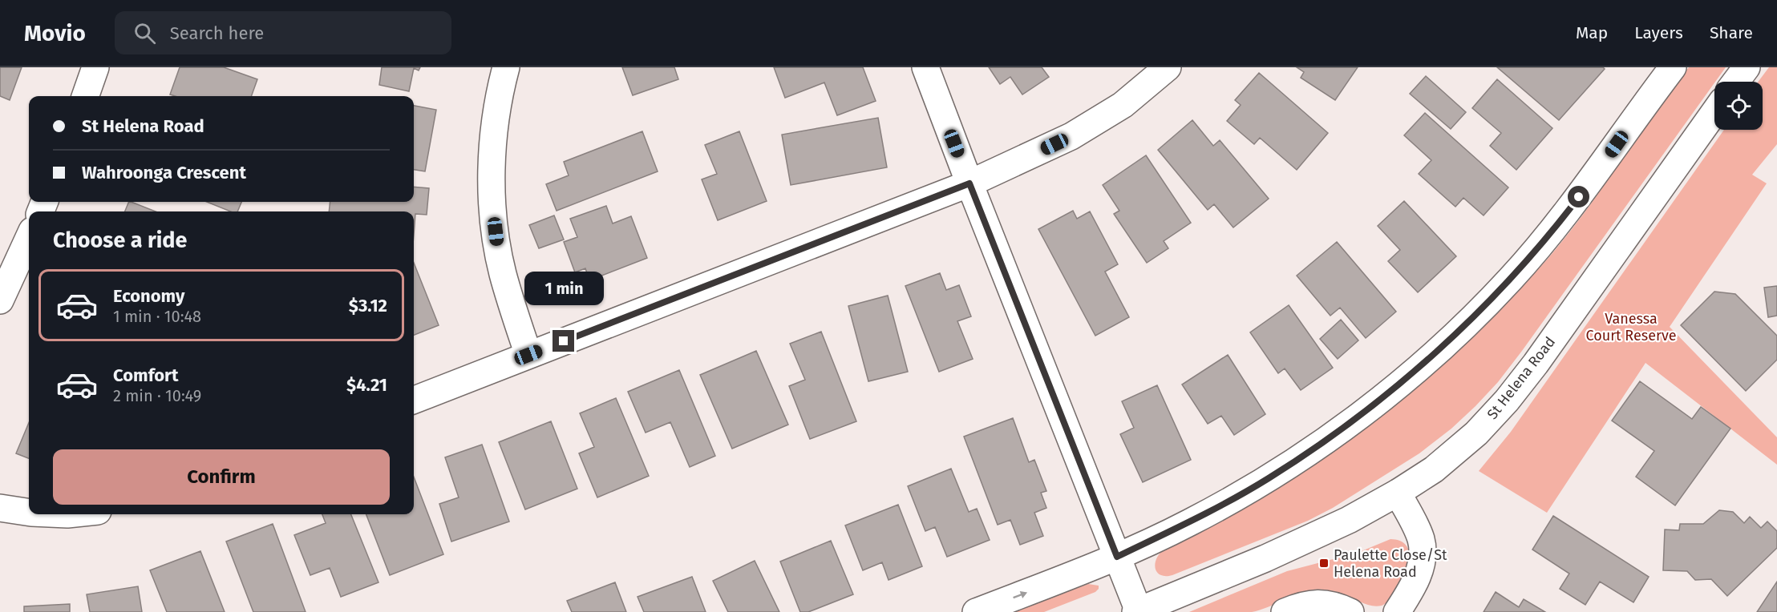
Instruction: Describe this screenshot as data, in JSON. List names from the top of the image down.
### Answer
{
  "streets": {
    "street": ["St Helena Road"]
  },
  "parks": ["Vanessa Court Reserve"],
  "places": {
    "transit": ["Paulette Close/St Helena Road"]
  },
  "page": {
    "header": "Movio",
    "search": "Search here",
    "nav": ["Map", "Layers", "Share"],
    "banner": ["St Helena Road", "Wahroonga Crescent"],
    "heading": "Choose a ride",
    "list": [
      {
        "name": "Economy",
        "note": "1 min · 10:48",
        "value": "$3.12"
      },
      {
        "name": "Comfort",
        "note": "2 min · 10:49",
        "value": "$4.21"
      }
    ],
    "bubble": "1 min",
    "buttons": "Confirm"
  }
}
